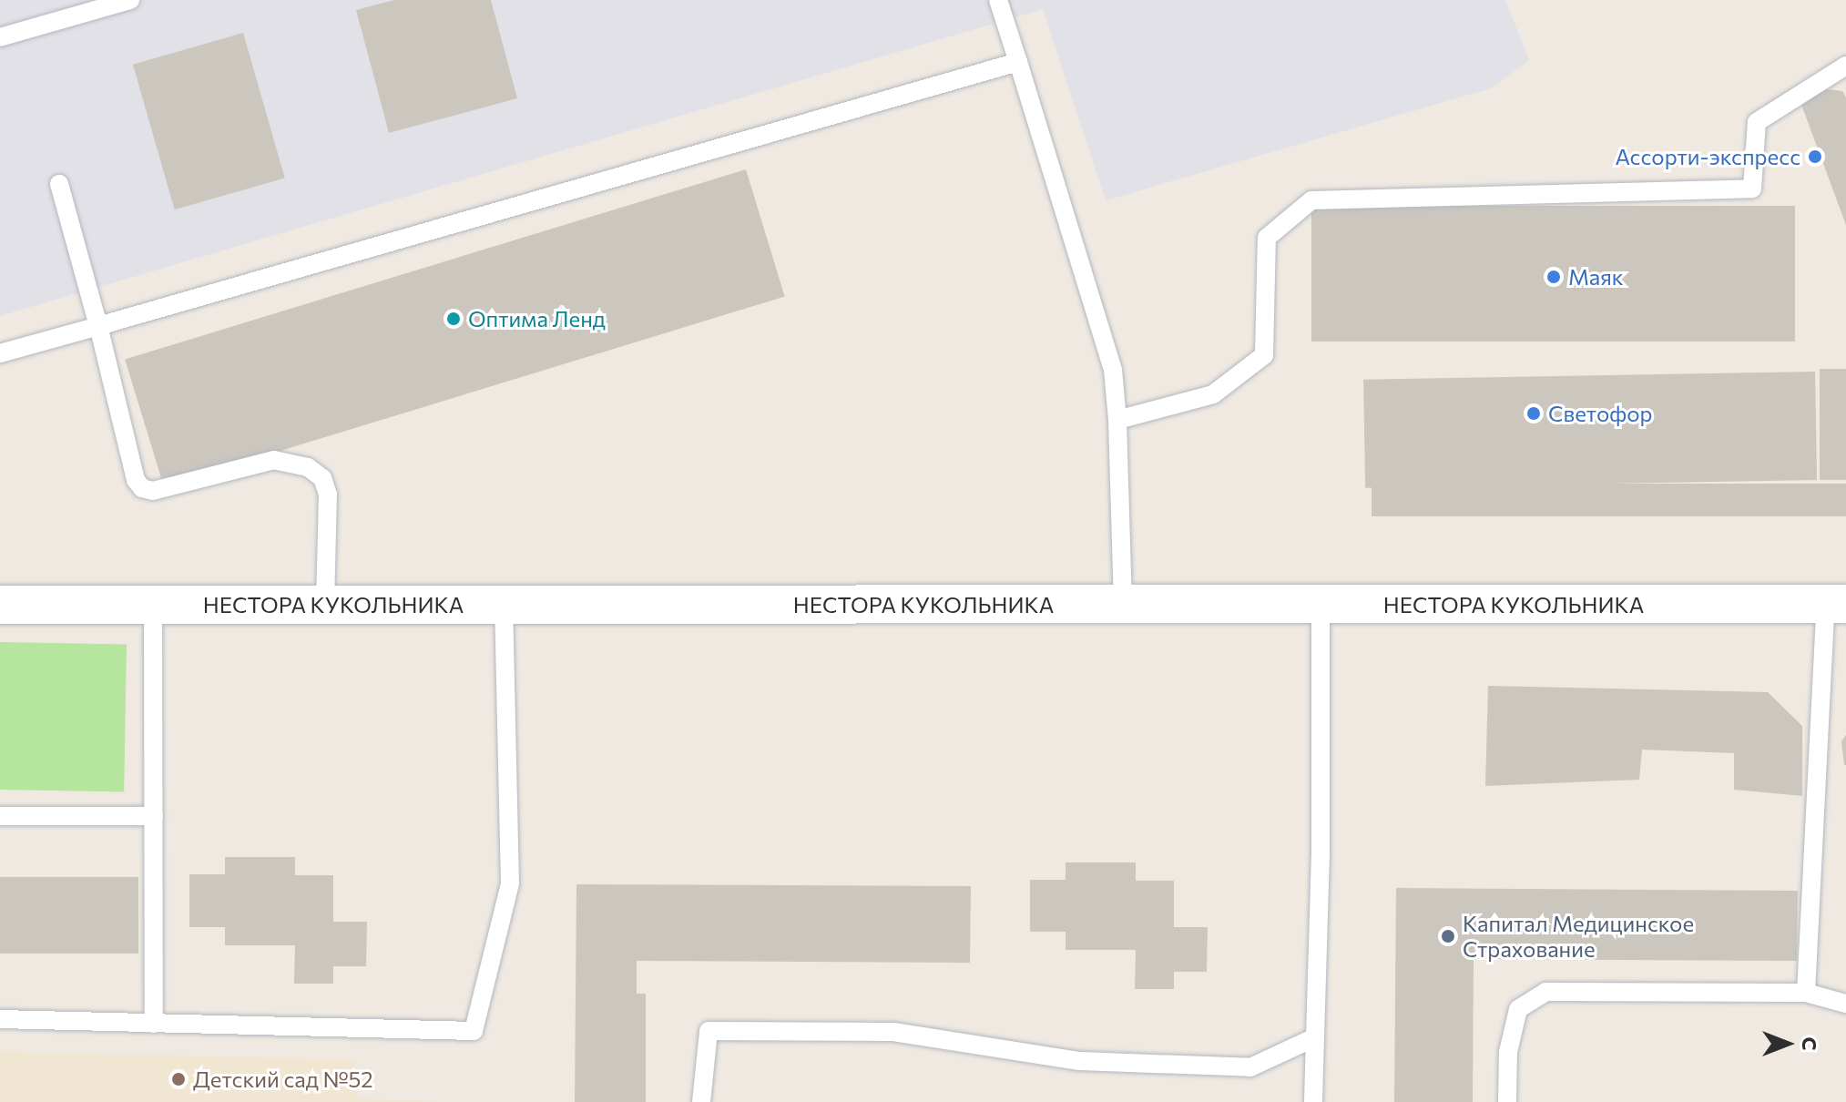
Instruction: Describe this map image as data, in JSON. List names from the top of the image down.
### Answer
{
  "streets": {
    "street": ["НЕСТОРА КУКОЛЬНИКА"]
  },
  "places": [
    "Ассорти-экспресс",
    "Маяк",
    "Оптима Ленд",
    "Светофор",
    "Капитал Медицинское Страхование",
    "Детский сад №52"
  ],
  "north": "right"
}
